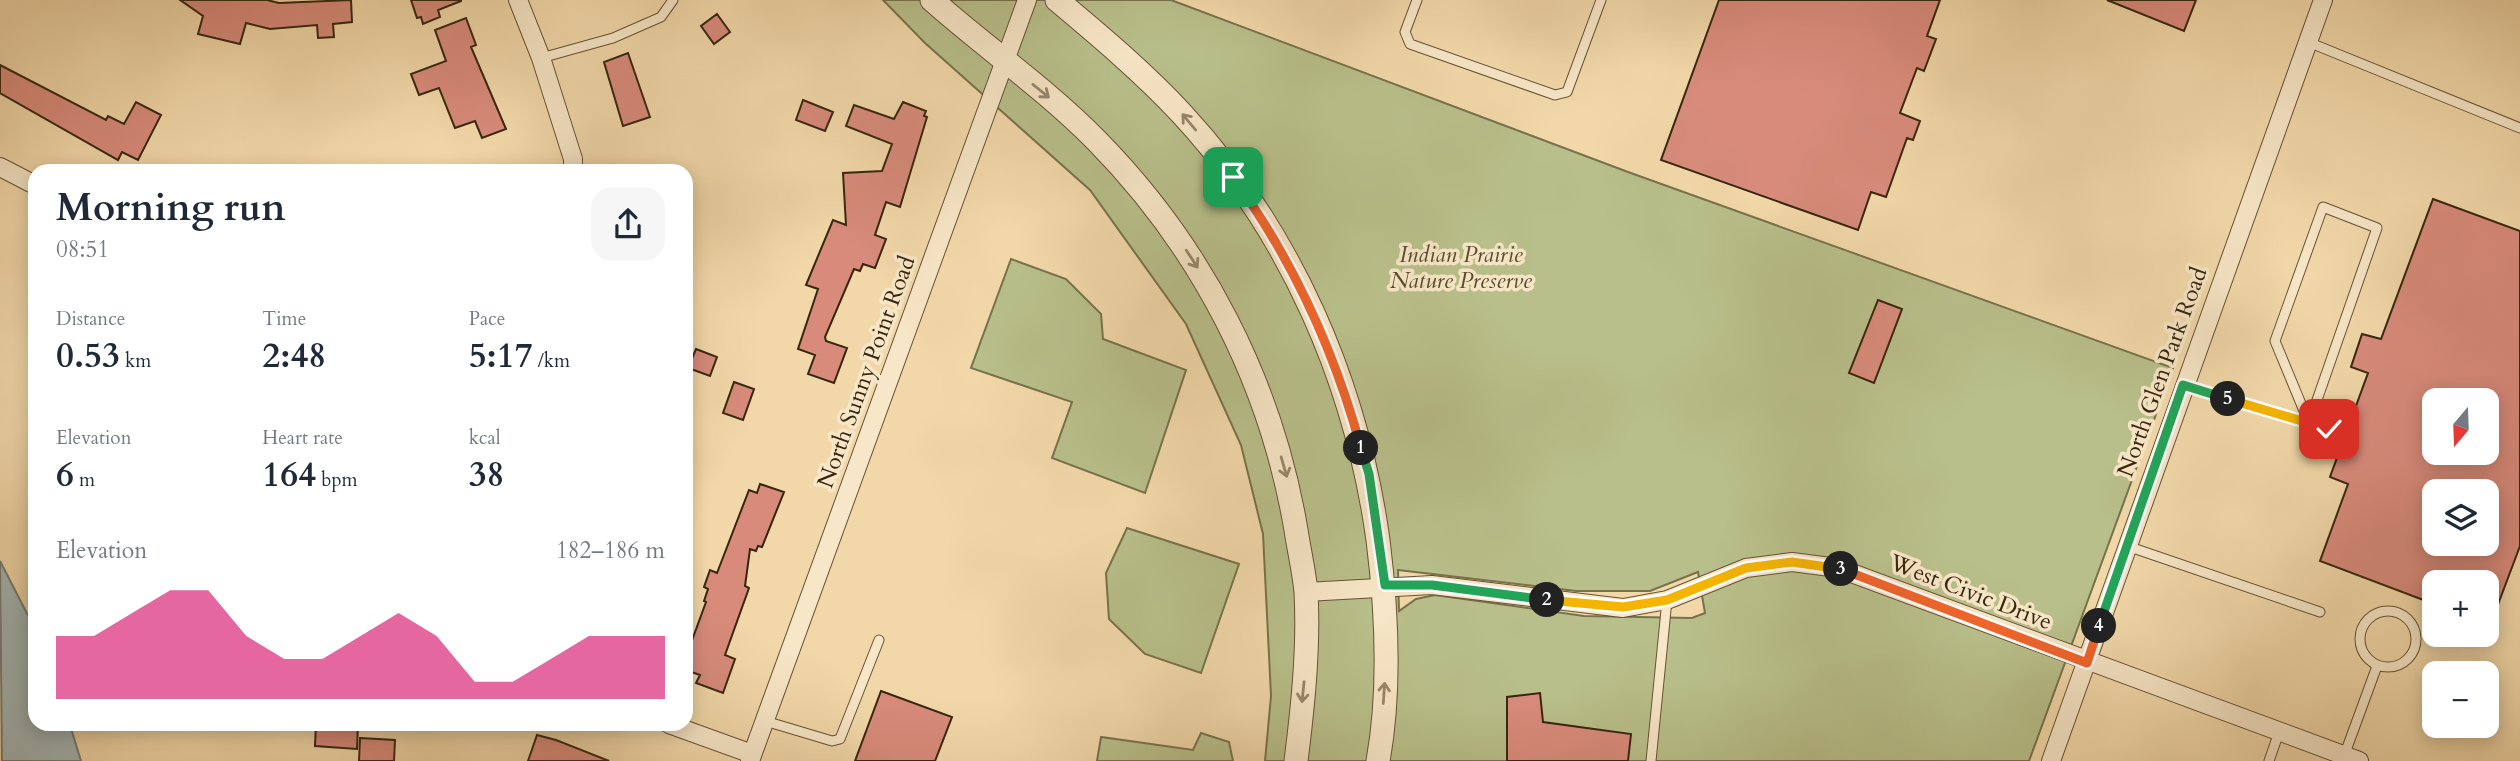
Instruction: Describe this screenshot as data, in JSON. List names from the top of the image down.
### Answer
{
  "streets": {
    "street": ["North Sunny Point Road", "North Glen Park Road", "West Civic Drive"]
  },
  "crossings": [
    ["North Glen Park Road", "West Civic Drive"]
  ],
  "parks": ["Indian Prairie Nature Preserve"],
  "north": "bottom",
  "page": {
    "heading": ["Morning run", "08:51"],
    "stats": [
      ["Distance", "0.53 km"],
      ["Time", "2:48"],
      ["Pace", "5:17 /km"],
      ["Elevation", "6 m"],
      ["Heart rate", "164 bpm"],
      ["kcal", "38"]
    ],
    "pins": [
      "5",
      "1",
      "3",
      "2",
      "4"
    ],
    "map_buttons": ["+", "−"],
    "chart": ["Elevation", "182–186 m"]
  }
}
